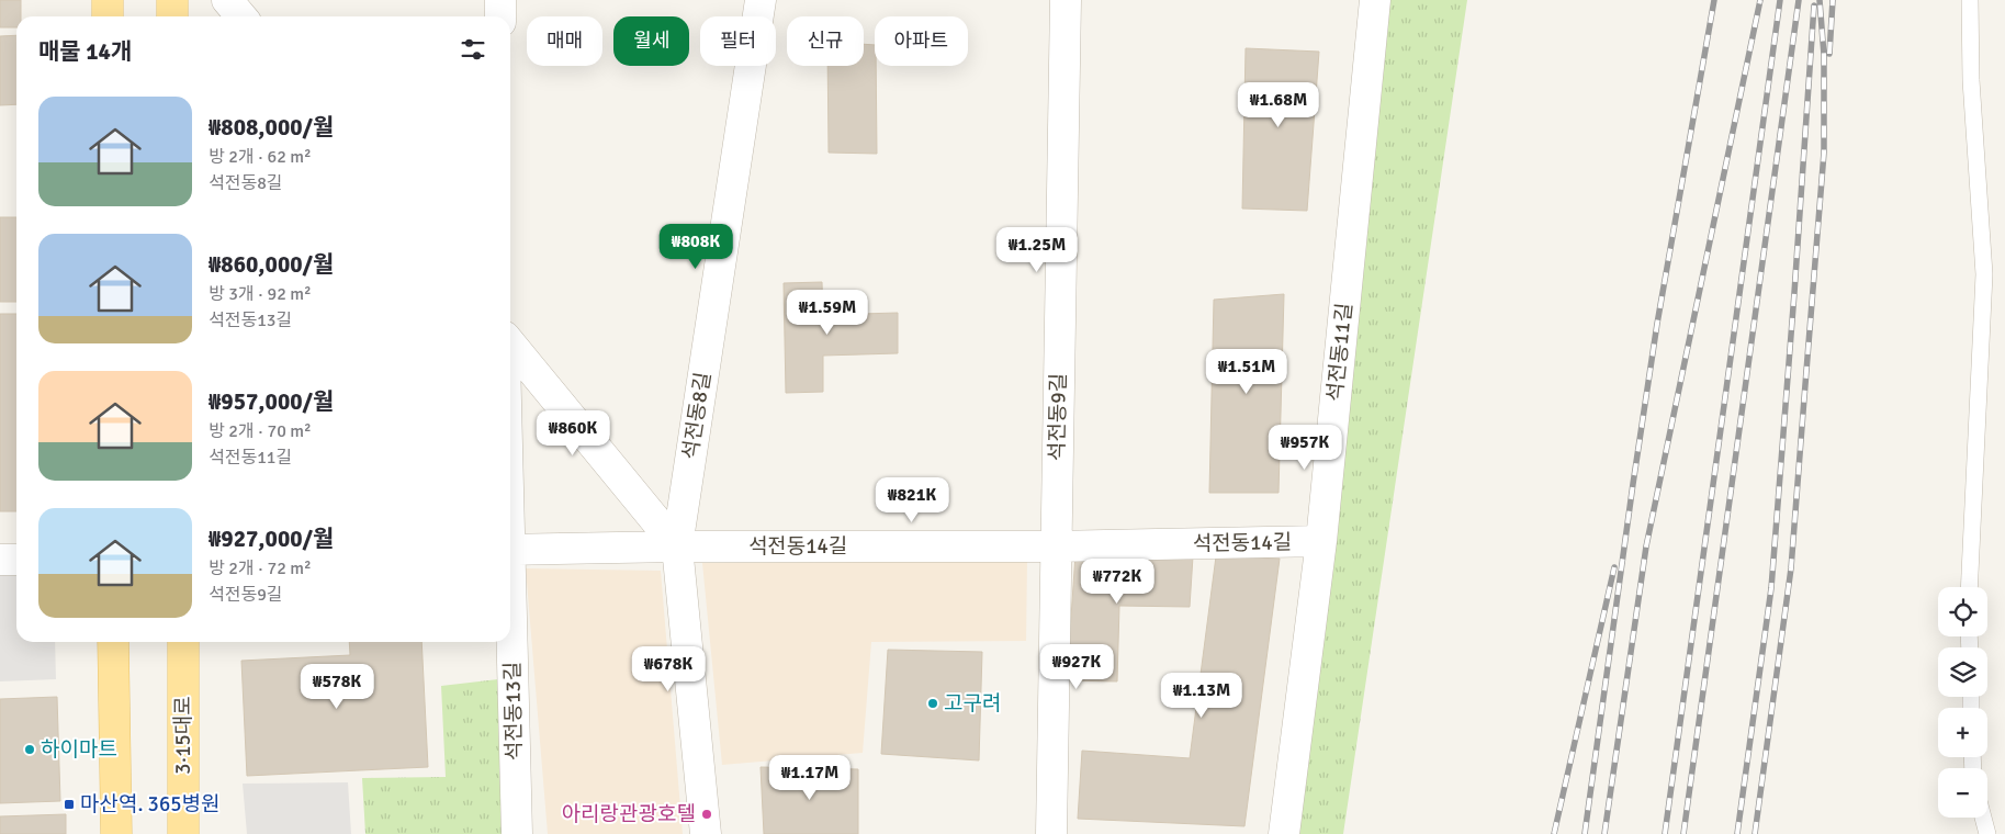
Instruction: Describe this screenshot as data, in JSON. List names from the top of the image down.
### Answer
{
  "streets": {
    "main road": ["3·15대로"],
    "street": [
      "석전동11길",
      "석전동8길",
      "석전동9길",
      "석전동14길",
      "석전동13길"
    ]
  },
  "crossings": [
    ["석전동11길", "석전동14길"],
    ["석전동8길", "석전동14길"],
    ["석전동9길", "석전동14길"]
  ],
  "places": {
    "other": ["고구려", "하이마트", "아리랑관광호텔"],
    "transit": ["마산역. 365병원"]
  },
  "page": {
    "chip": [
      "매매",
      "월세",
      "필터",
      "신규",
      "아파트"
    ],
    "heading": "매물 14개",
    "price": [
      "₩1.68M",
      "₩808K",
      "₩1.25M",
      "₩1.59M",
      "₩1.51M",
      "₩860K",
      "₩957K",
      "₩821K",
      "₩772K",
      "₩927K",
      "₩678K",
      "₩578K",
      "₩1.13M",
      "₩1.17M"
    ],
    "list": [
      {
        "name": "₩808,000/월",
        "note": "방 2개 · 62 m² · 석전동8길"
      },
      {
        "name": "₩860,000/월",
        "note": "방 3개 · 92 m² · 석전동13길"
      },
      {
        "name": "₩957,000/월",
        "note": "방 2개 · 70 m² · 석전동11길"
      },
      {
        "name": "₩927,000/월",
        "note": "방 2개 · 72 m² · 석전동9길"
      }
    ],
    "map_buttons": ["+", "−"]
  }
}
